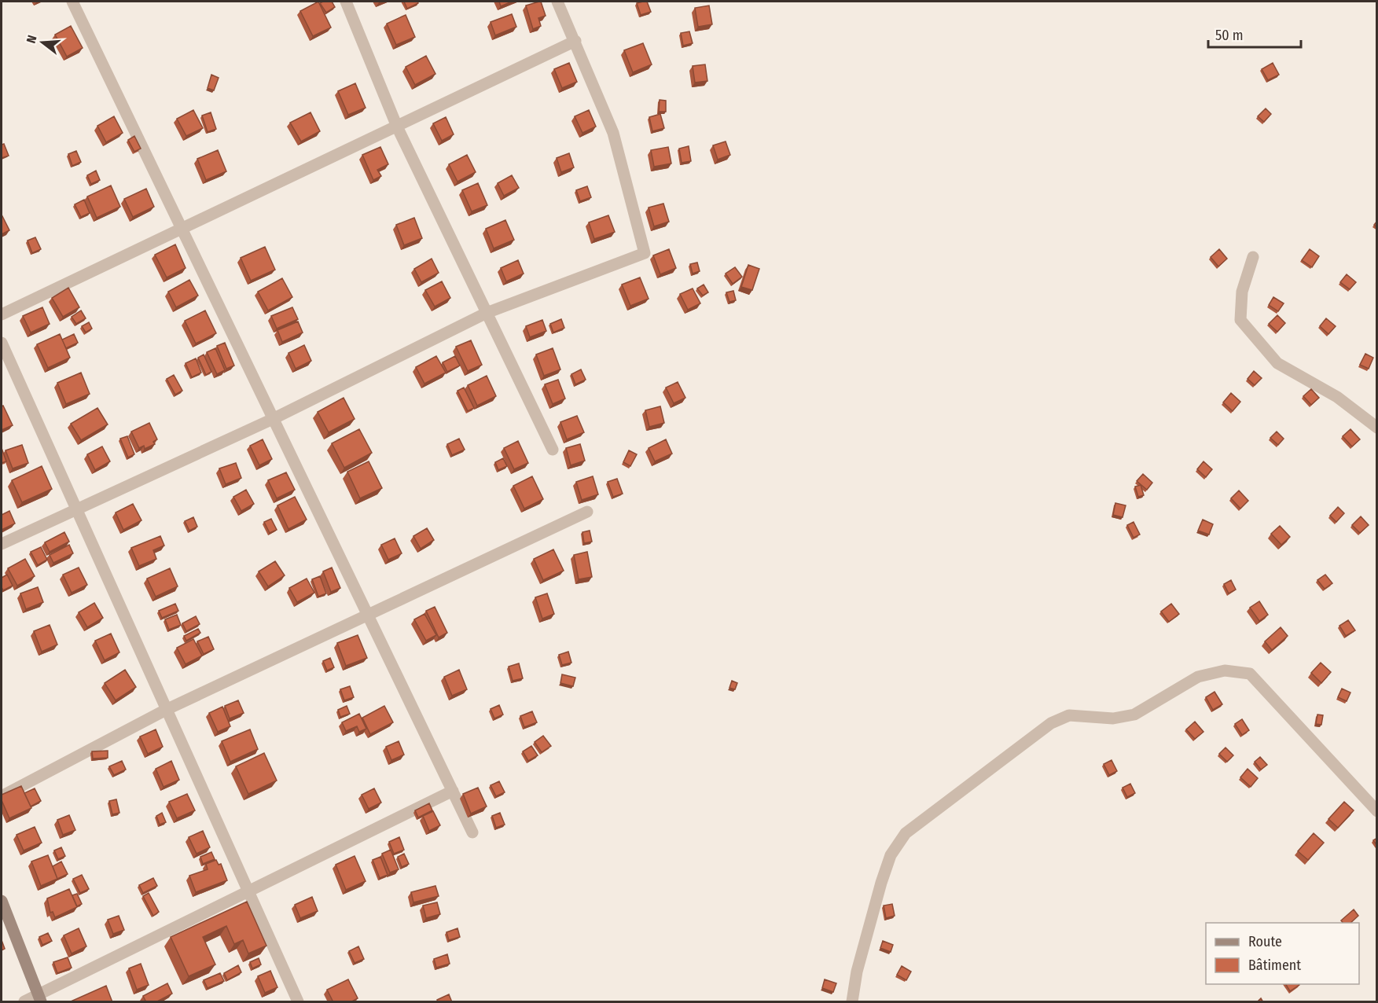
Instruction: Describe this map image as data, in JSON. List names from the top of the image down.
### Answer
{
  "legend": ["Route", "Bâtiment"],
  "scale_bar": "50 m",
  "north": "left"
}
